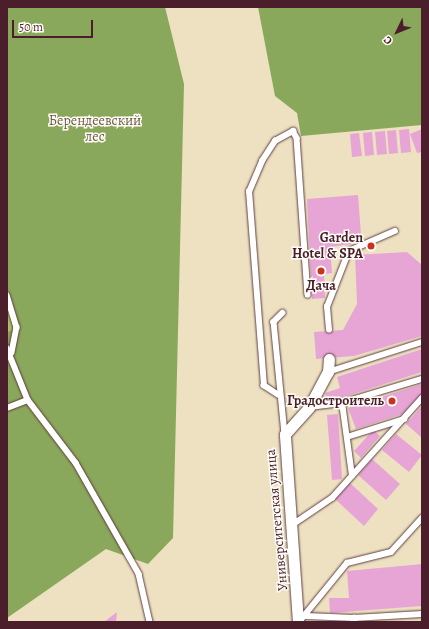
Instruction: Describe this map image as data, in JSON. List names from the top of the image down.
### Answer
{
  "streets": {
    "street": ["Университетская улица"]
  },
  "parks": ["Берендеевский лес"],
  "places": ["Garden Hotel & SPA", "Дача", "Градостроитель"],
  "scale_bar": "50 m",
  "north": "bottom left"
}
